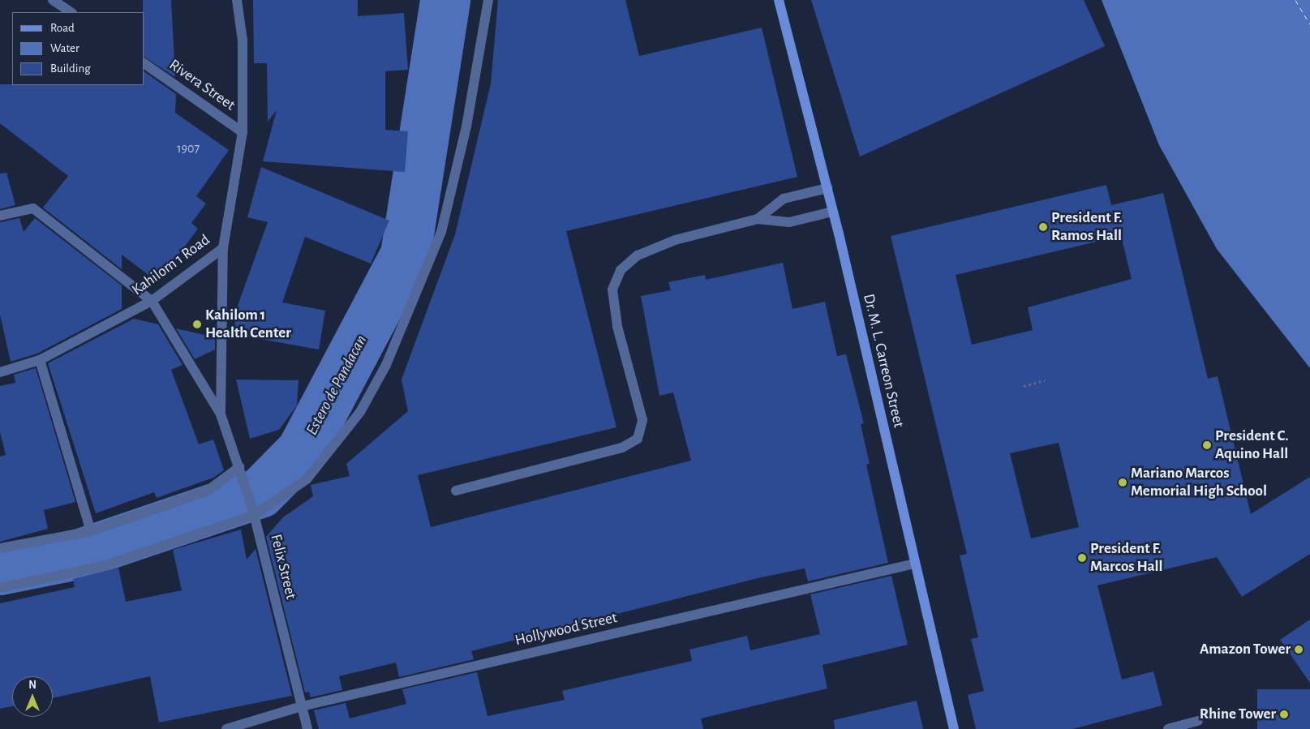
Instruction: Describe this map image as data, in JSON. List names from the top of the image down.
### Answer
{
  "streets": {
    "main road": ["Dr. M. L. Carreon Street"],
    "street": [
      "Rivera Street",
      "Kahilom 1 Road",
      "Felix Street",
      "Hollywood Street"
    ]
  },
  "crossings": [
    ["Rivera Street", "Kahilom 1 Road"],
    ["Kahilom 1 Road", "Felix Street"],
    ["Dr. M. L. Carreon Street", "Hollywood Street"],
    ["Felix Street", "Hollywood Street"]
  ],
  "water": ["Estero de Pandacan"],
  "places": [
    "President F. Ramos Hall",
    "Kahilom 1 Health Center",
    "President C. Aquino Hall",
    "Mariano Marcos Memorial High School",
    "President F. Marcos Hall",
    "Amazon Tower",
    "Rhine Tower"
  ],
  "house_numbers": ["1907"],
  "legend": ["Road", "Water", "Building"],
  "north": "top"
}
